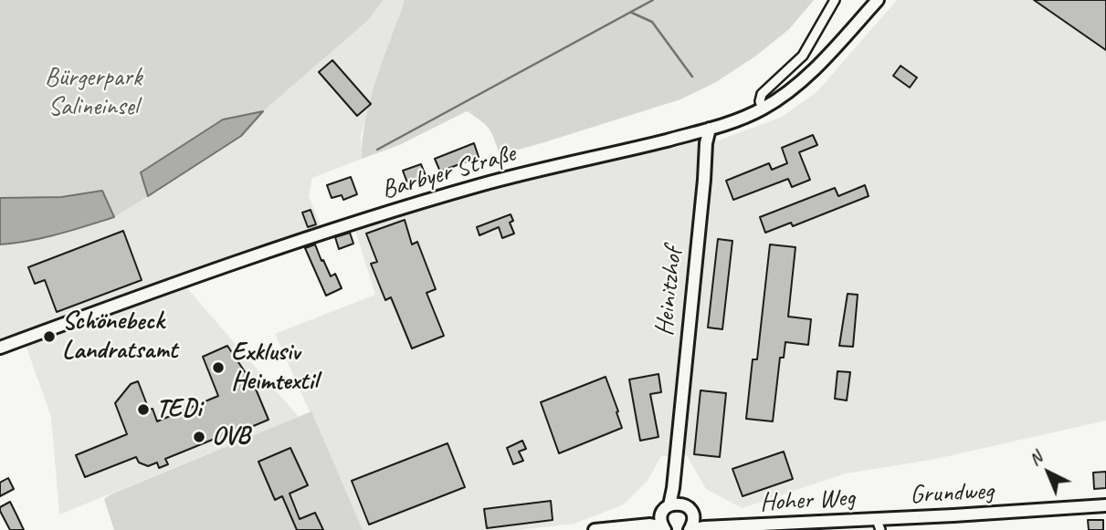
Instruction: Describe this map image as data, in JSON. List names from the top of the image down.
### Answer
{
  "streets": {
    "street": [
      "Barbyer Straße",
      "Heinitzhof",
      "Grundweg",
      "Hoher Weg"
    ]
  },
  "crossings": [
    ["Barbyer Straße", "Heinitzhof"],
    ["Heinitzhof", "Hoher Weg"],
    ["Grundweg", "Hoher Weg"]
  ],
  "parks": ["Bürgerpark Salineinsel"],
  "places": [
    "Schönebeck Landratsamt",
    "Exklusiv Heimtextil",
    "TEDi",
    "OVB"
  ],
  "north": "top left"
}
